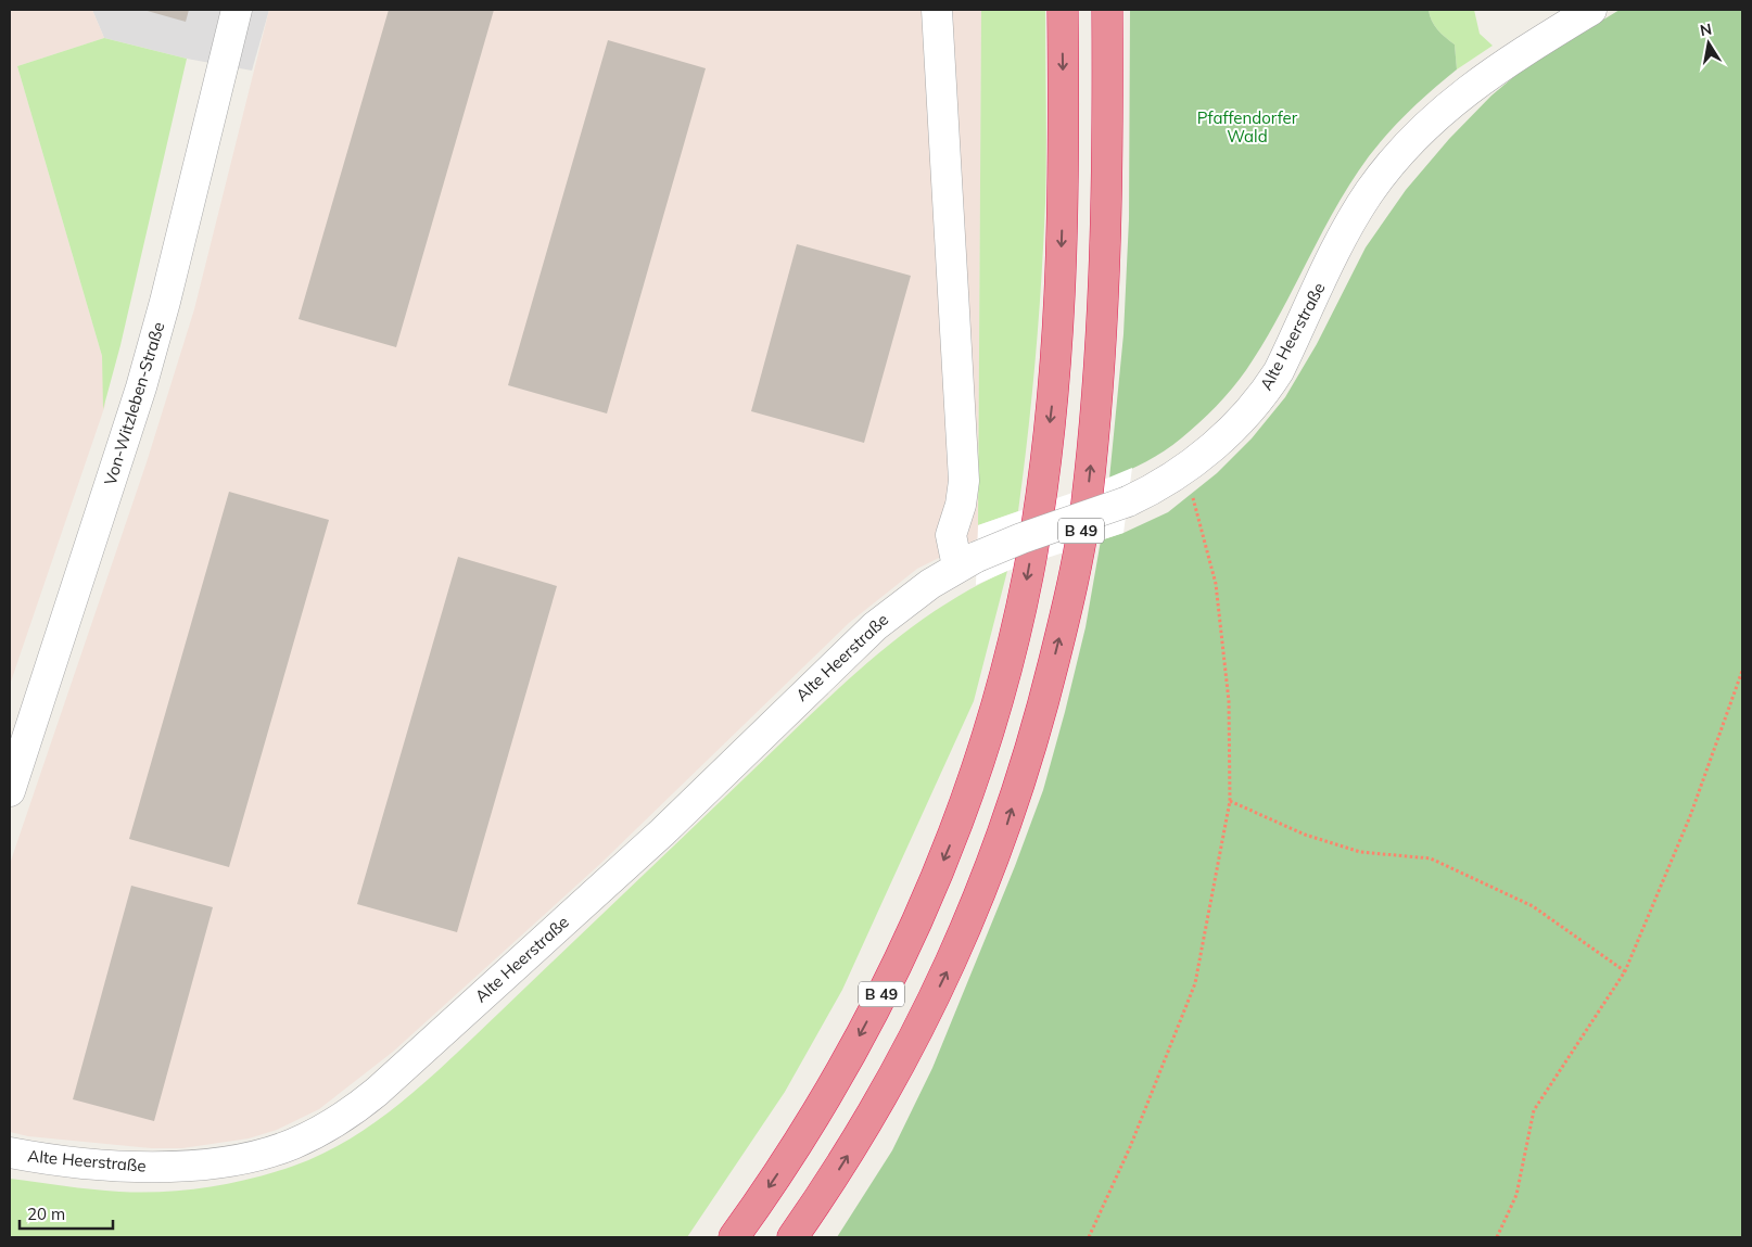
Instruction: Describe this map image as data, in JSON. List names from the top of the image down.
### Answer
{
  "streets": {
    "highway": ["B 49"],
    "street": ["Alte Heerstraße", "Von-Witzleben-Straße"]
  },
  "parks": ["Pfaffendorfer Wald"],
  "scale_bar": "20 m",
  "north": "top"
}
